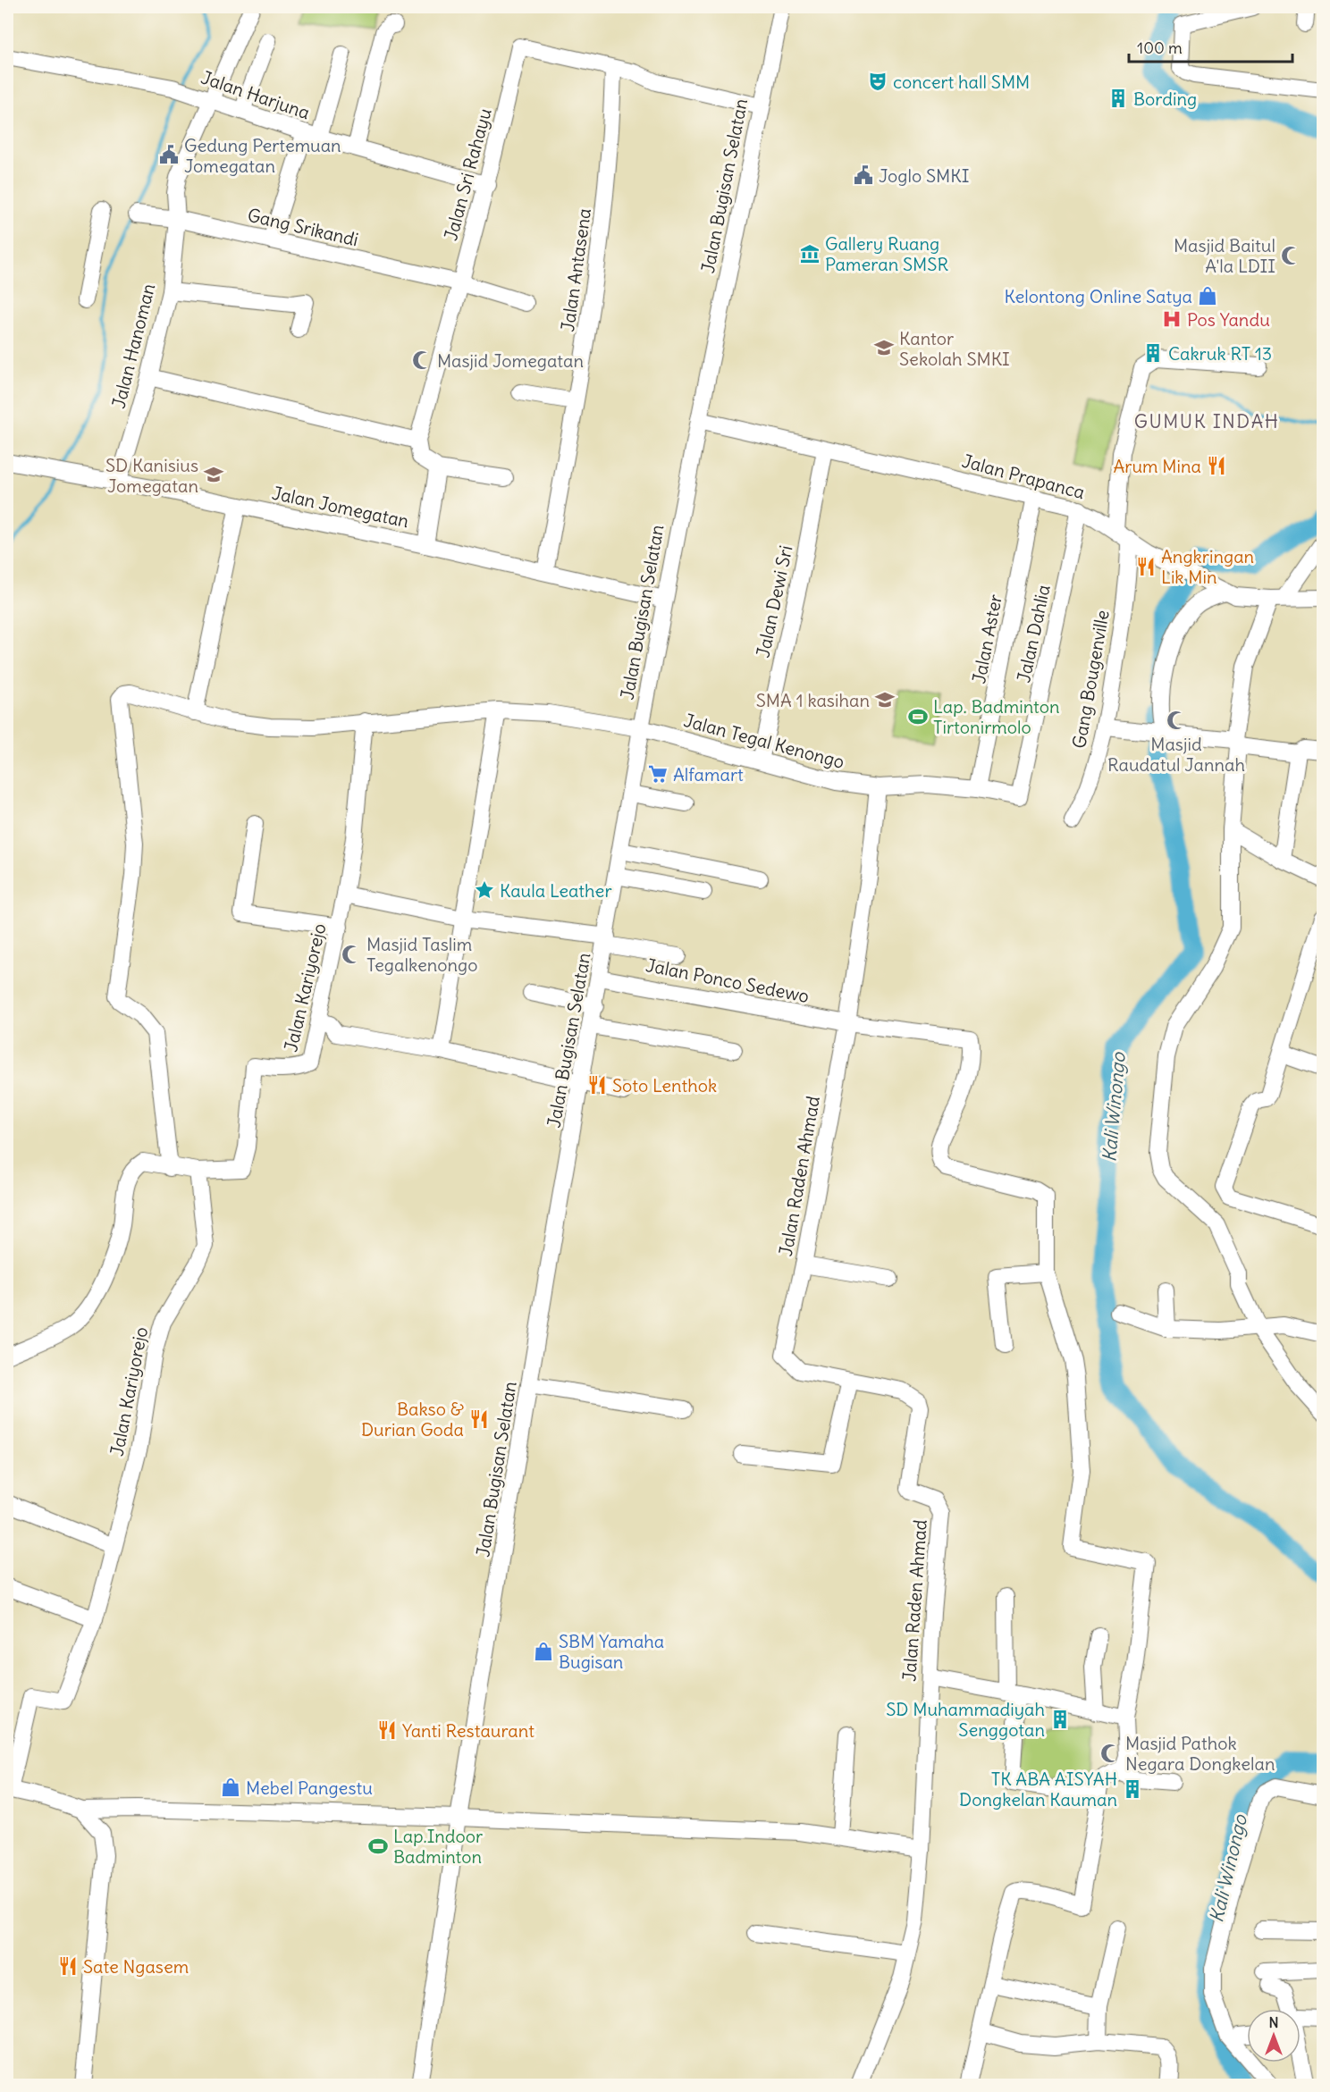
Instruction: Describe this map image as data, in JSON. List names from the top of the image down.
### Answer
{
  "streets": {
    "street": [
      "Jalan Harjuna",
      "Jalan Sri Rahayu",
      "Jalan Bugisan Selatan",
      "Gang Srikandi",
      "Jalan Antasena",
      "Jalan Hanoman",
      "Jalan Prapanca",
      "Jalan Jomegatan",
      "Jalan Dewi Sri",
      "Jalan Dahlia",
      "Jalan Aster",
      "Gang Bougenville",
      "Jalan Tegal Kenongo",
      "Jalan Ponco Sedewo",
      "Jalan Kariyorejo",
      "Jalan Raden Ahmad"
    ]
  },
  "crossings": [
    ["Jalan Harjuna", "Jalan Sri Rahayu"],
    ["Jalan Harjuna", "Jalan Hanoman"],
    ["Jalan Sri Rahayu", "Jalan Bugisan Selatan"],
    ["Jalan Sri Rahayu", "Gang Srikandi"],
    ["Jalan Sri Rahayu", "Jalan Antasena"],
    ["Jalan Bugisan Selatan", "Jalan Prapanca"],
    ["Jalan Bugisan Selatan", "Jalan Jomegatan"],
    ["Jalan Bugisan Selatan", "Jalan Tegal Kenongo"],
    ["Jalan Bugisan Selatan", "Jalan Ponco Sedewo"],
    ["Gang Srikandi", "Jalan Hanoman"],
    ["Jalan Antasena", "Jalan Jomegatan"],
    ["Jalan Hanoman", "Jalan Jomegatan"],
    ["Jalan Prapanca", "Jalan Dewi Sri"],
    ["Jalan Prapanca", "Jalan Dahlia"],
    ["Jalan Prapanca", "Jalan Aster"],
    ["Jalan Prapanca", "Gang Bougenville"],
    ["Jalan Dewi Sri", "Jalan Tegal Kenongo"],
    ["Jalan Dahlia", "Jalan Tegal Kenongo"],
    ["Jalan Aster", "Jalan Tegal Kenongo"],
    ["Jalan Tegal Kenongo", "Jalan Raden Ahmad"],
    ["Jalan Ponco Sedewo", "Jalan Raden Ahmad"]
  ],
  "districts": ["GUMUK INDAH"],
  "water": ["Kali Winongo"],
  "places": {
    "theatre": ["concert hall SMM"],
    "building": [
      "Bording",
      "Cakruk RT 13",
      "SD Muhammadiyah Senggotan",
      "TK ABA AISYAH Dongkelan Kauman"
    ],
    "public building": ["Gedung Pertemuan Jomegatan", "Joglo SMKI"],
    "museum": ["Gallery Ruang Pameran SMSR"],
    "mosque": [
      "Masjid Baitul A'la LDII",
      "Masjid Jomegatan",
      "Masjid Raudatul Jannah",
      "Masjid Taslim Tegalkenongo",
      "Masjid Pathok Negara Dongkelan"
    ],
    "shop": ["Kelontong Online Satya", "SBM Yamaha Bugisan", "Mebel Pangestu"],
    "hospital": ["Pos Yandu"],
    "school or university": ["Kantor Sekolah SMKI", "SD Kanisius Jomegatan", "SMA 1 kasihan"],
    "restaurant": [
      "Arum Mina",
      "Angkringan Lik Min",
      "Soto Lenthok",
      "Bakso & Durian Goda",
      "Yanti Restaurant",
      "Sate Ngasem"
    ],
    "sports": ["Lap. Badminton Tirtonirmolo", "Lap.Indoor Badminton"],
    "supermarket": ["Alfamart"],
    "place": ["Kaula Leather"]
  },
  "scale_bar": "100 m",
  "north": "top"
}
